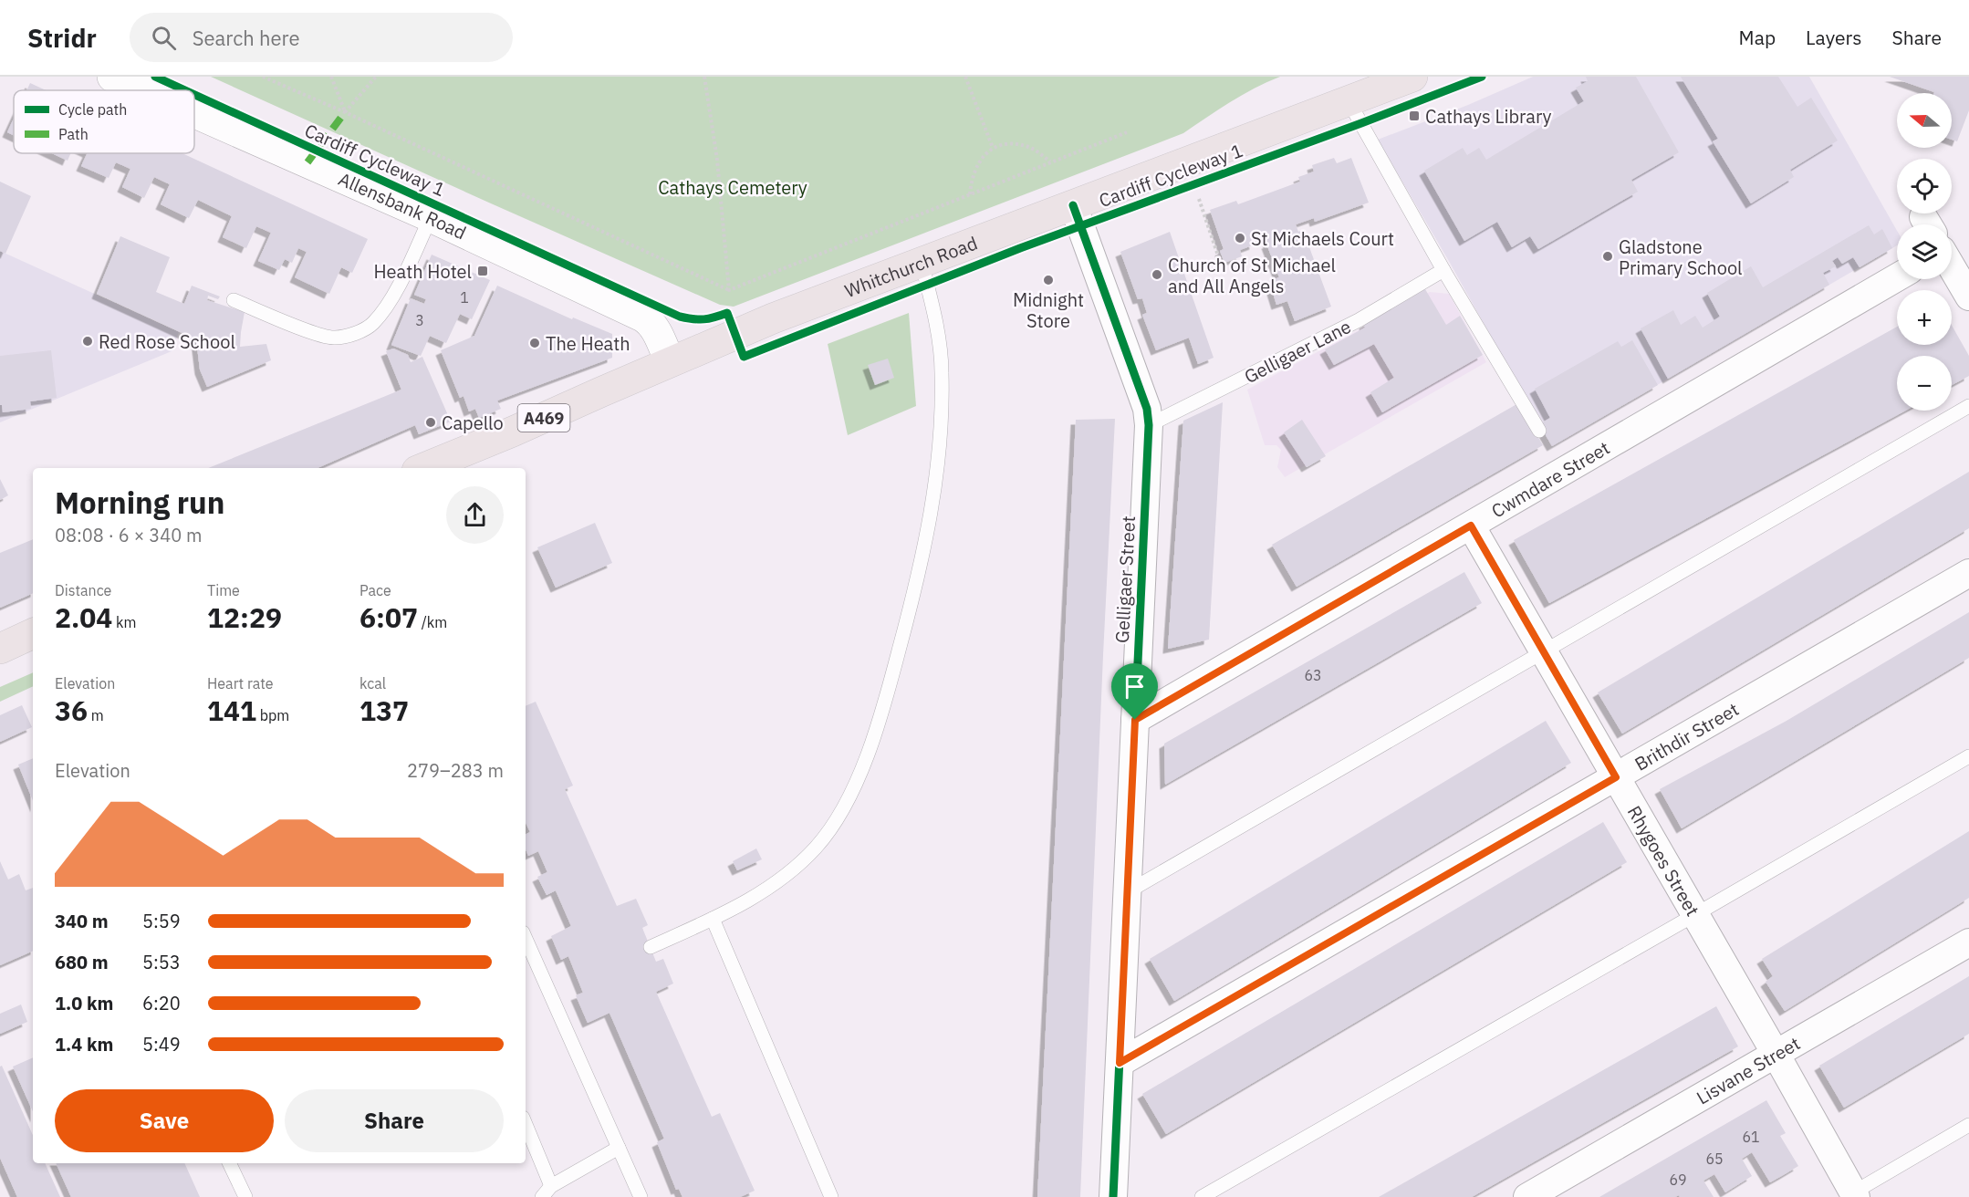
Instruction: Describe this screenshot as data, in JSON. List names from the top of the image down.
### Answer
{
  "streets": {
    "main road": ["Whitchurch Road", "A469"],
    "street": [
      "Allensbank Road",
      "Cwmdare Street",
      "Gelligaer Street",
      "Brithdir Street",
      "Rhygoes Street",
      "Lisvane Street"
    ],
    "lane": ["Gelligaer Lane"],
    "cycle path": ["Cardiff Cycleway 1"]
  },
  "crossings": [
    ["Allensbank Road", "Whitchurch Road"],
    ["Whitchurch Road", "Gelligaer Street"],
    ["Gelligaer Lane", "Gelligaer Street"],
    ["Cwmdare Street", "Gelligaer Street"],
    ["Cwmdare Street", "Rhygoes Street"],
    ["Gelligaer Street", "Brithdir Street"],
    ["Brithdir Street", "Rhygoes Street"],
    ["Rhygoes Street", "Lisvane Street"]
  ],
  "parks": ["Cathays Cemetery"],
  "places": {
    "transit": ["Cathays Library", "Heath Hotel"],
    "other": [
      "St Michaels Court",
      "Gladstone Primary School",
      "Church of St Michael and All Angels",
      "Midnight Store",
      "Red Rose School",
      "The Heath",
      "Capello"
    ]
  },
  "house_numbers": [
    "1",
    "3",
    "63",
    "61",
    "65",
    "69"
  ],
  "legend": ["Cycle path", "Path"],
  "north": "left",
  "page": {
    "header": "Stridr",
    "search": "Search here",
    "nav": ["Map", "Layers", "Share"],
    "map_buttons": ["+", "−"],
    "heading": ["Morning run", "08:08 · 6 × 340 m"],
    "stats": [
      ["Distance", "2.04 km"],
      ["Time", "12:29"],
      ["Pace", "6:07 /km"],
      ["Elevation", "36 m"],
      ["Heart rate", "141 bpm"],
      ["kcal", "137"]
    ],
    "chart": ["Elevation", "279–283 m"],
    "list": [
      {
        "name": "340 m",
        "note": "5:59"
      },
      {
        "name": "680 m",
        "note": "5:53"
      },
      {
        "name": "1.0 km",
        "note": "6:20"
      },
      {
        "name": "1.4 km",
        "note": "5:49"
      }
    ],
    "buttons": ["Save", "Share"]
  }
}
